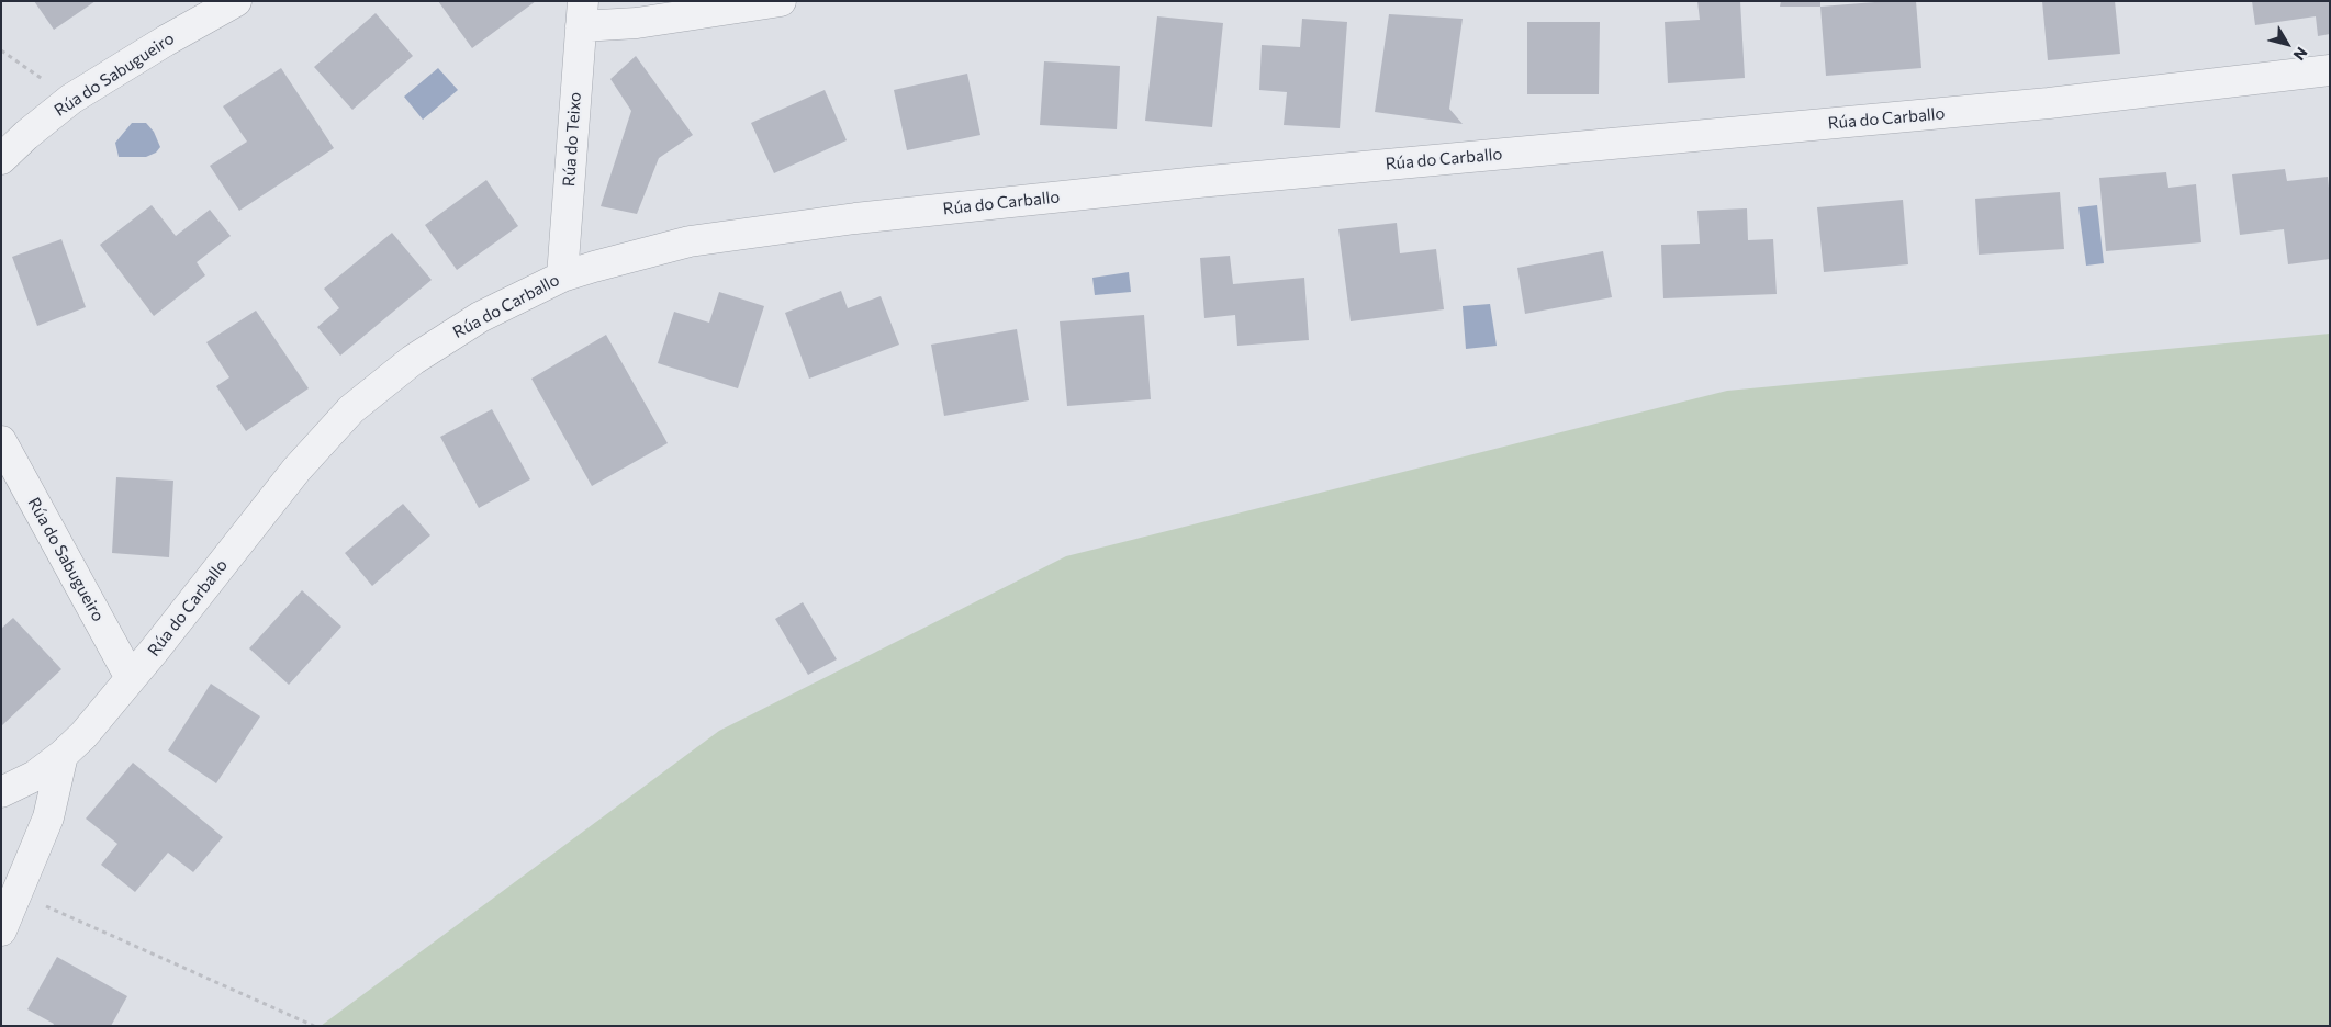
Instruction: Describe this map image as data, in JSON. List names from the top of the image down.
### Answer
{
  "streets": {
    "street": ["Rúa do Sabugueiro", "Rúa do Carballo", "Rúa do Teixo"]
  },
  "crossings": [
    ["Rúa do Sabugueiro", "Rúa do Carballo"],
    ["Rúa do Carballo", "Rúa do Teixo"]
  ],
  "north": "bottom right"
}
